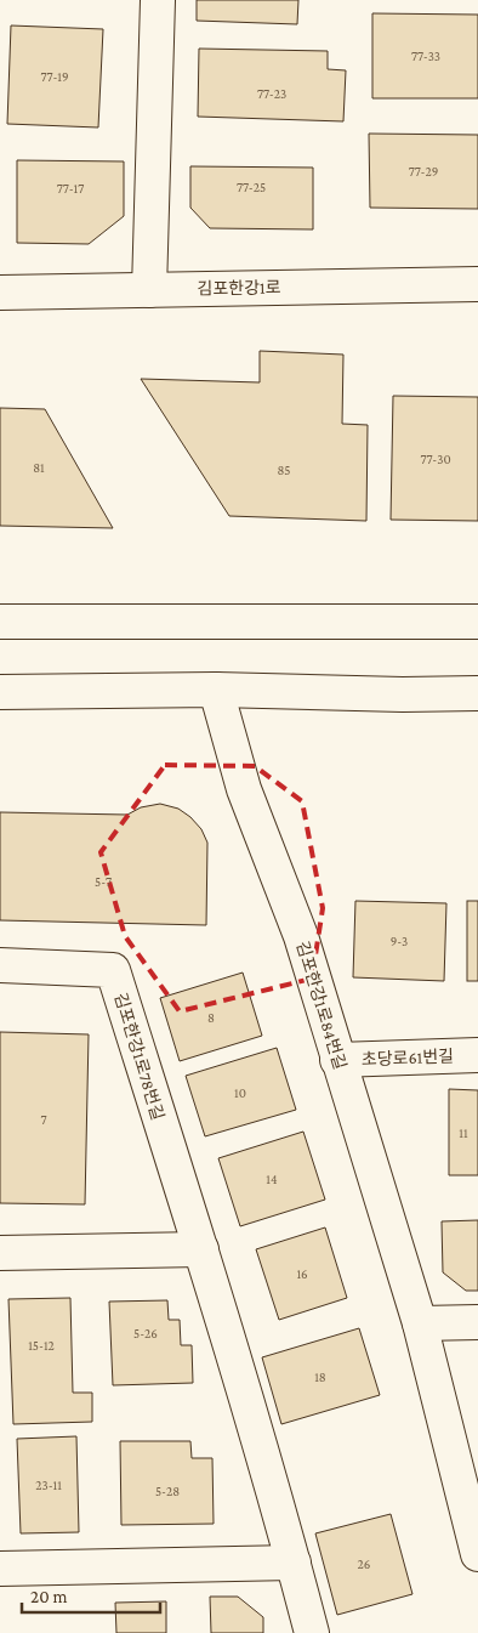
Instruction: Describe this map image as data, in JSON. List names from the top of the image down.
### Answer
{
  "streets": {
    "street": [
      "김포한강1로",
      "김포한강1로84번길",
      "김포한강1로78번길",
      "초당로61번길"
    ]
  },
  "crossings": [
    ["김포한강1로84번길", "초당로61번길"]
  ],
  "house_numbers": [
    "77-33",
    "77-19",
    "77-23",
    "77-29",
    "77-25",
    "77-17",
    "77-30",
    "81",
    "85",
    "5-7",
    "9-3",
    "8",
    "10",
    "7",
    "11",
    "14",
    "16",
    "5-26",
    "15-12",
    "18",
    "23-11",
    "5-28",
    "26"
  ],
  "scale_bar": "20 m"
}
